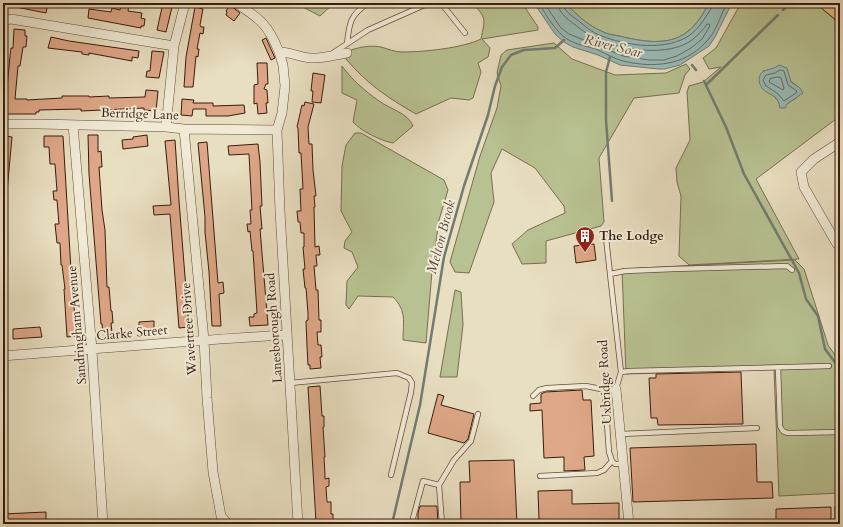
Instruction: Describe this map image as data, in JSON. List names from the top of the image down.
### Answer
{
  "streets": {
    "street": [
      "Berridge Lane",
      "Sandringham Avenue",
      "Lanesborough Road",
      "Wavertree Drive",
      "Clarke Street",
      "Uxbridge Road"
    ]
  },
  "crossings": [
    ["Berridge Lane", "Sandringham Avenue"],
    ["Berridge Lane", "Lanesborough Road"],
    ["Berridge Lane", "Wavertree Drive"],
    ["Sandringham Avenue", "Clarke Street"],
    ["Lanesborough Road", "Clarke Street"],
    ["Wavertree Drive", "Clarke Street"]
  ],
  "water": ["River Soar", "Melton Brook"],
  "places": {
    "building": ["The Lodge"]
  }
}
